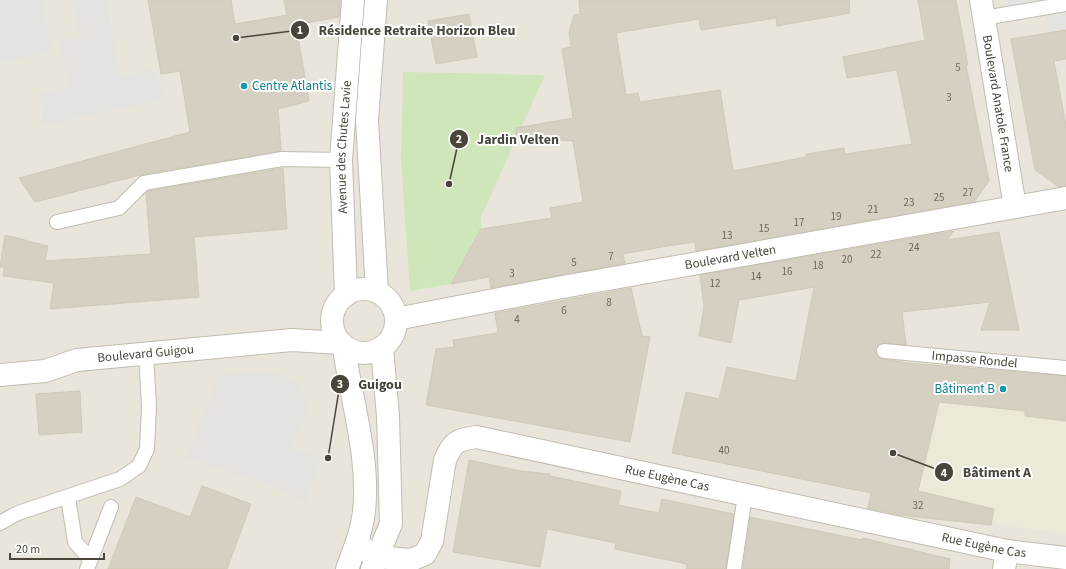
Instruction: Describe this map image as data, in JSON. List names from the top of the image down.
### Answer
{
  "streets": {
    "street": [
      "Boulevard Anatole France",
      "Avenue des Chutes Lavie",
      "Boulevard Velten",
      "Boulevard Guigou",
      "Rue Eugène Cas"
    ],
    "lane": ["Impasse Rondel"]
  },
  "crossings": [
    ["Boulevard Anatole France", "Boulevard Velten"],
    ["Avenue des Chutes Lavie", "Boulevard Velten"],
    ["Avenue des Chutes Lavie", "Boulevard Guigou"],
    ["Boulevard Velten", "Boulevard Guigou"]
  ],
  "places": [
    "Résidence Retraite Horizon Bleu",
    "Centre Atlantis",
    "Jardin Velten",
    "Bâtiment B",
    "Bâtiment A",
    "Guigou"
  ],
  "house_numbers": [
    "5",
    "3",
    "27",
    "25",
    "23",
    "21",
    "19",
    "17",
    "15",
    "13",
    "24",
    "22",
    "7",
    "20",
    "5",
    "18",
    "16",
    "3",
    "14",
    "12",
    "8",
    "6",
    "4",
    "40",
    "32"
  ],
  "scale_bar": "20 m"
}
